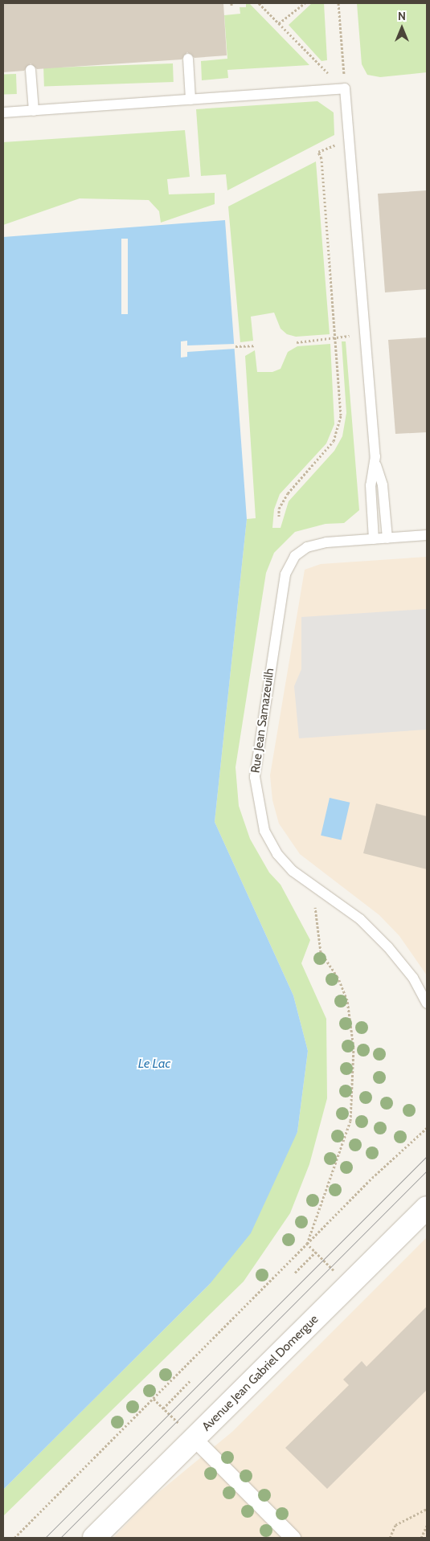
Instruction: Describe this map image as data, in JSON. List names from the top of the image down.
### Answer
{
  "streets": {
    "street": ["Avenue Jean Gabriel Domergue"],
    "lane": ["Rue Jean Samazeuilh"]
  },
  "water": ["Le Lac"],
  "north": "top"
}
